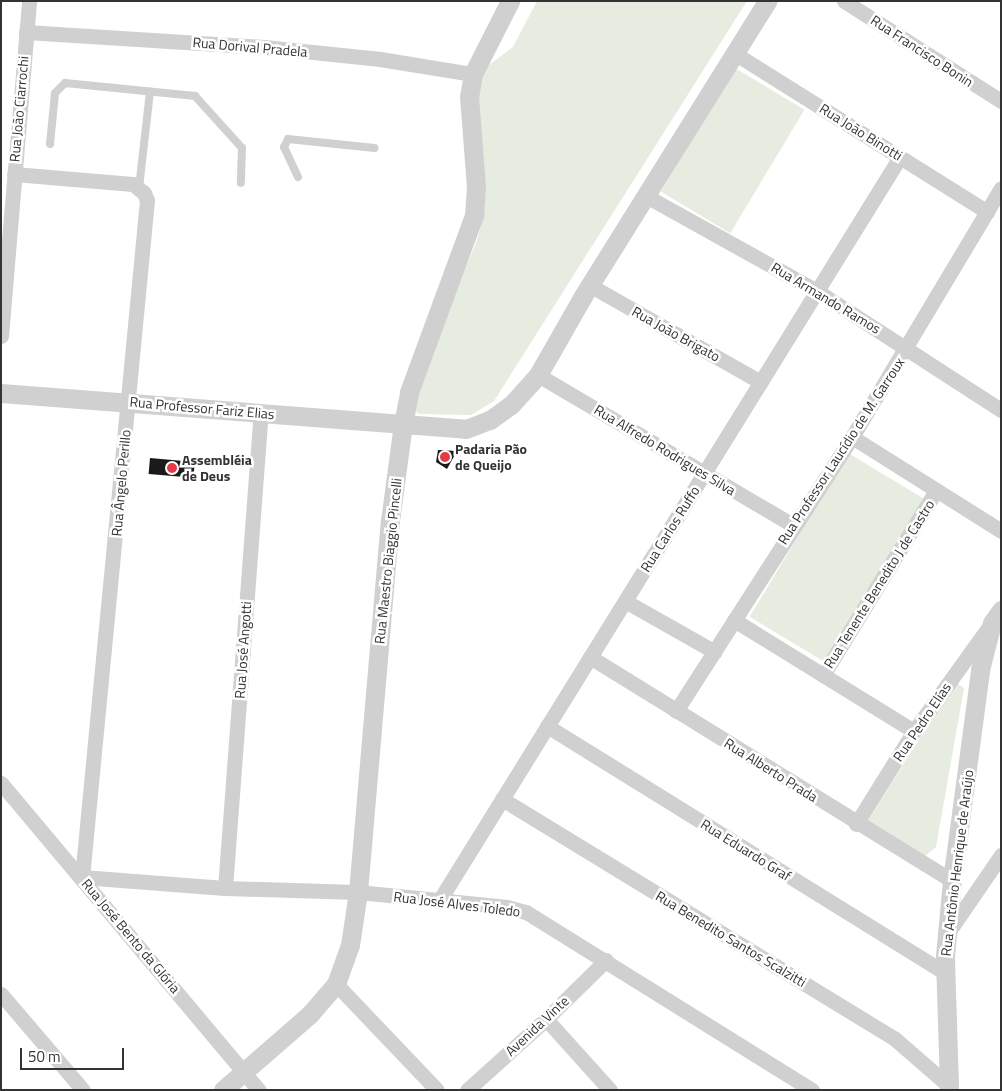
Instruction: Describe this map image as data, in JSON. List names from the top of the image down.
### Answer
{
  "streets": {
    "street": [
      "Rua Dorival Pradela",
      "Rua Francisco Bonin",
      "Rua João Ciarrochi",
      "Rua João Binotti",
      "Rua Armando Ramos",
      "Rua João Brigato",
      "Rua Professor Fariz Elias",
      "Rua Alfredo Rodrigues Silva",
      "Rua Professor Laucídio de M. Garroux",
      "Rua Ângelo Perillo",
      "Rua Carlos Ruffo",
      "Rua Maestro Biaggio Pincelli",
      "Rua Tenente Benedito J de Castro",
      "Rua José Angotti",
      "Rua Pedro Elías",
      "Rua Alberto Prada",
      "Rua Eduardo Graf",
      "Rua Antônio Henrique de Araújo",
      "Rua José Alves Toledo",
      "Rua José Bento da Glória",
      "Rua Benedito Santos Scalzitti",
      "Avenida Vinte"
    ]
  },
  "crossings": [
    ["Rua Dorival Pradela", "Rua João Ciarrochi"],
    ["Rua Dorival Pradela", "Rua Maestro Biaggio Pincelli"],
    ["Rua João Binotti", "Rua Professor Fariz Elias"],
    ["Rua João Binotti", "Rua Professor Laucídio de M. Garroux"],
    ["Rua João Binotti", "Rua Carlos Ruffo"],
    ["Rua Armando Ramos", "Rua Professor Fariz Elias"],
    ["Rua Armando Ramos", "Rua Professor Laucídio de M. Garroux"],
    ["Rua Armando Ramos", "Rua Carlos Ruffo"],
    ["Rua João Brigato", "Rua Professor Fariz Elias"],
    ["Rua João Brigato", "Rua Carlos Ruffo"],
    ["Rua Professor Fariz Elias", "Rua Alfredo Rodrigues Silva"],
    ["Rua Professor Fariz Elias", "Rua Ângelo Perillo"],
    ["Rua Professor Fariz Elias", "Rua Maestro Biaggio Pincelli"],
    ["Rua Professor Fariz Elias", "Rua José Angotti"],
    ["Rua Alfredo Rodrigues Silva", "Rua Professor Laucídio de M. Garroux"],
    ["Rua Alfredo Rodrigues Silva", "Rua Carlos Ruffo"],
    ["Rua Professor Laucídio de M. Garroux", "Rua Alberto Prada"],
    ["Rua Ângelo Perillo", "Rua José Alves Toledo"],
    ["Rua Ângelo Perillo", "Rua José Bento da Glória"],
    ["Rua Carlos Ruffo", "Rua Alberto Prada"],
    ["Rua Carlos Ruffo", "Rua Eduardo Graf"],
    ["Rua Carlos Ruffo", "Rua José Alves Toledo"],
    ["Rua Carlos Ruffo", "Rua Benedito Santos Scalzitti"],
    ["Rua Maestro Biaggio Pincelli", "Rua José Alves Toledo"],
    ["Rua Maestro Biaggio Pincelli", "Rua José Bento da Glória"],
    ["Rua José Angotti", "Rua José Alves Toledo"],
    ["Rua Pedro Elías", "Rua Alberto Prada"],
    ["Rua Pedro Elías", "Rua Antônio Henrique de Araújo"],
    ["Rua Alberto Prada", "Rua Antônio Henrique de Araújo"],
    ["Rua Eduardo Graf", "Rua Antônio Henrique de Araújo"],
    ["Rua Antônio Henrique de Araújo", "Rua Benedito Santos Scalzitti"],
    ["Rua José Alves Toledo", "Rua José Bento da Glória"],
    ["Rua José Alves Toledo", "Avenida Vinte"]
  ],
  "places": ["Padaria Pão de Queijo", "Assembléia de Deus"],
  "scale_bar": "50 m"
}
